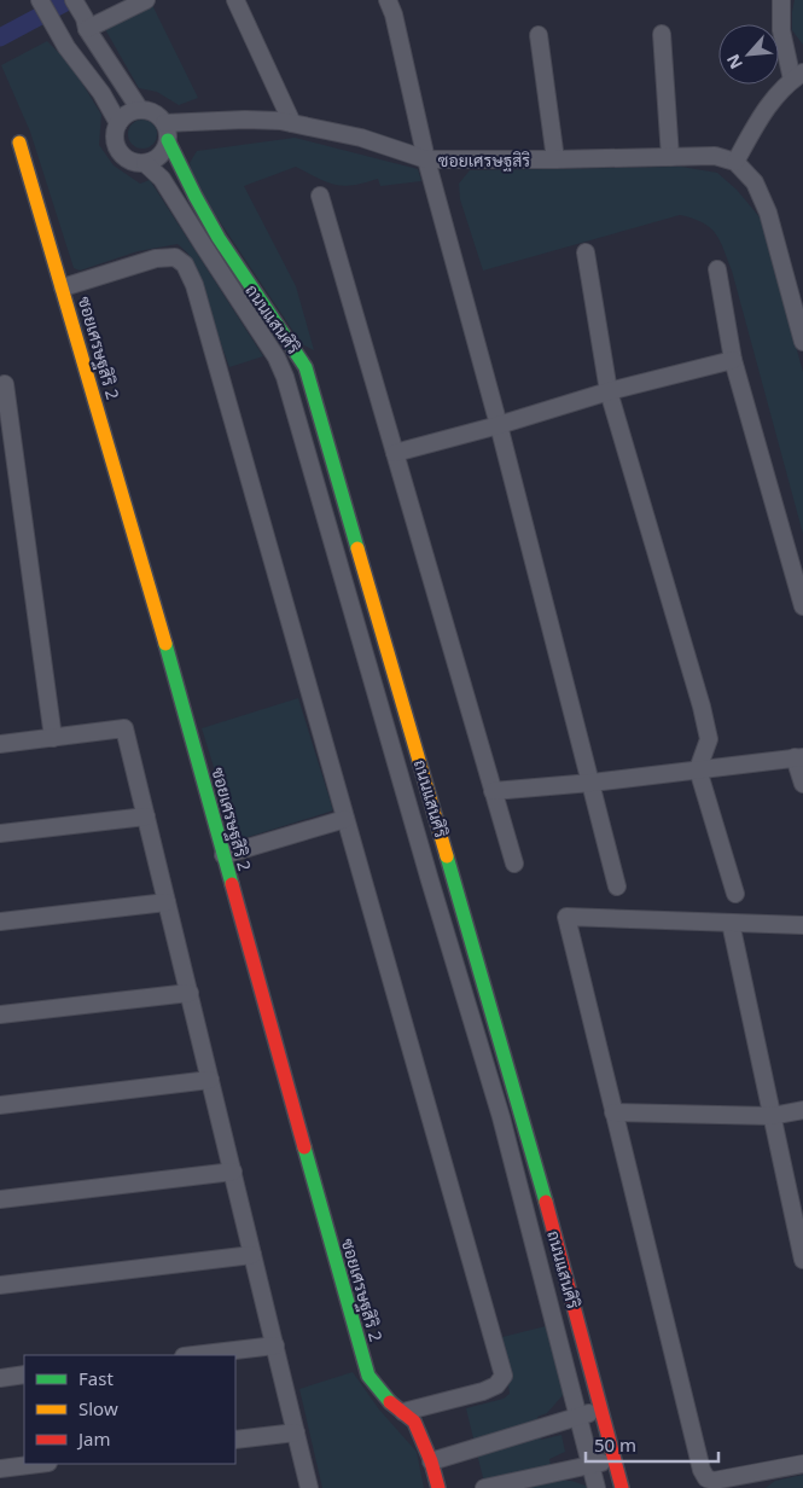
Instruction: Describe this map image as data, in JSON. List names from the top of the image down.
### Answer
{
  "streets": {
    "street": ["ซอยเศรษฐสิริ", "ถนนแสนศิริ", "ซอยเศรษฐสิริ 2"]
  },
  "crossings": [
    ["ซอยเศรษฐสิริ", "ถนนแสนศิริ"]
  ],
  "legend": ["Fast", "Slow", "Jam"],
  "scale_bar": "50 m",
  "north": "bottom left"
}
